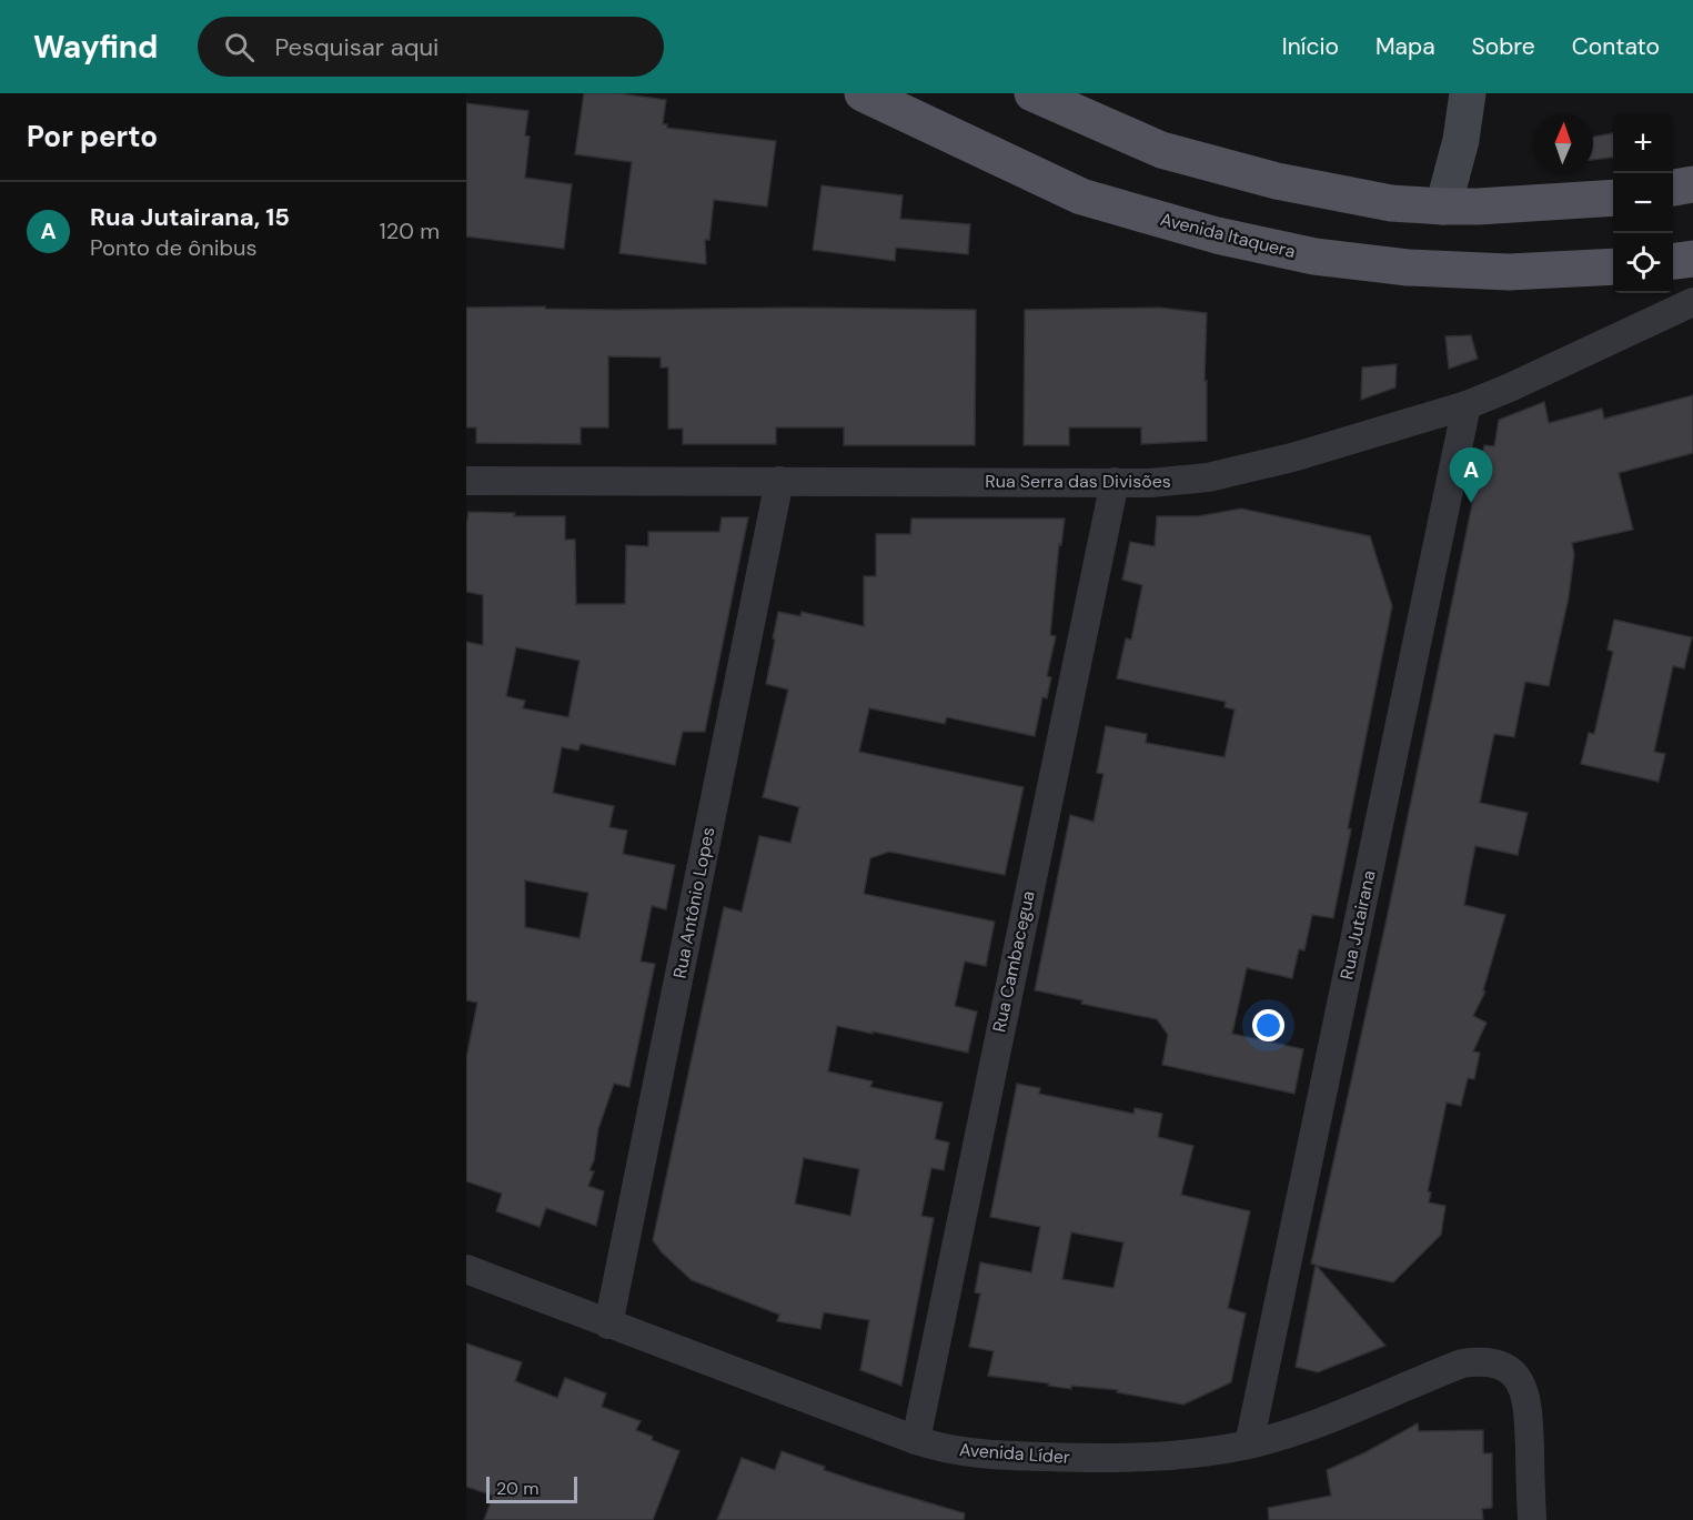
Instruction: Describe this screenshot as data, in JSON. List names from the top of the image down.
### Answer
{
  "streets": {
    "main road": ["Avenida Itaquera"],
    "street": [
      "Rua Serra das Divisões",
      "Rua Antônio Lopes",
      "Rua Jutairana",
      "Rua Cambacegua",
      "Avenida Líder"
    ]
  },
  "crossings": [
    ["Rua Serra das Divisões", "Rua Antônio Lopes"],
    ["Rua Serra das Divisões", "Rua Jutairana"],
    ["Rua Serra das Divisões", "Rua Cambacegua"],
    ["Rua Antônio Lopes", "Avenida Líder"],
    ["Rua Jutairana", "Avenida Líder"],
    ["Rua Cambacegua", "Avenida Líder"]
  ],
  "scale_bar": "20 m",
  "north": "top",
  "page": {
    "header": "Wayfind",
    "search": "Pesquisar aqui",
    "nav": [
      "Início",
      "Mapa",
      "Sobre",
      "Contato"
    ],
    "heading": "Por perto",
    "map_buttons": ["+", "−"],
    "list": [
      {
        "mark": "A",
        "name": "Rua Jutairana, 15",
        "note": "Ponto de ônibus",
        "value": "120 m"
      }
    ],
    "pins": "A",
    "scale": "20 m"
  }
}
